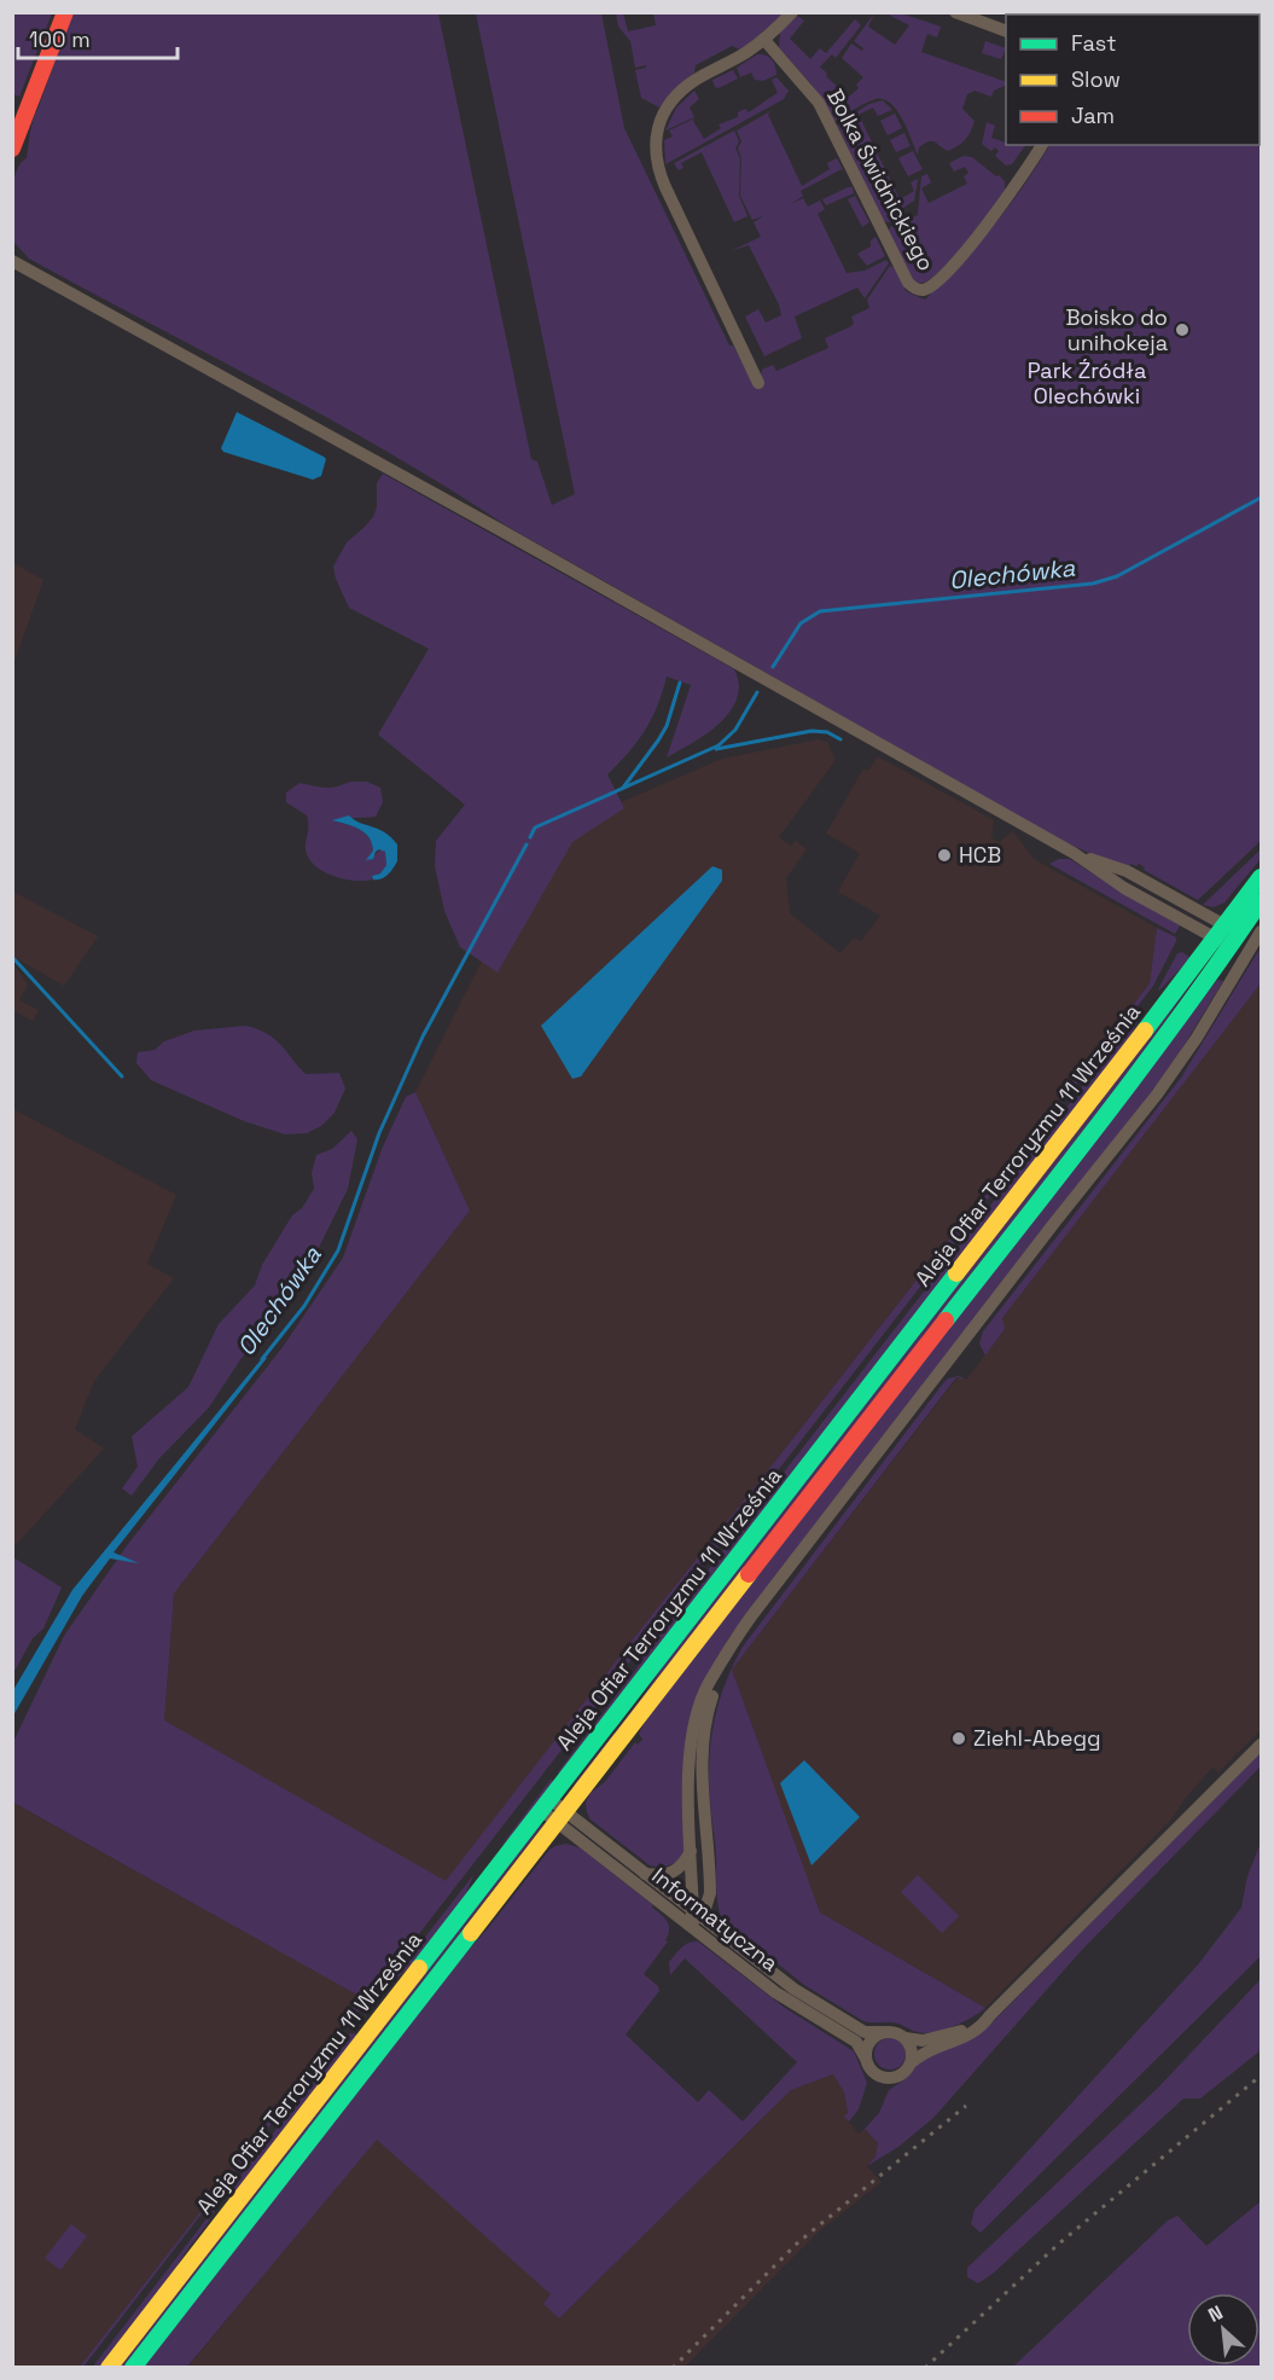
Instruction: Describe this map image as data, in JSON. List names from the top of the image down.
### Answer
{
  "streets": {
    "street": ["Bolka Świdnickiego", "Aleja Ofiar Terroryzmu 11 Września", "Informatyczna"]
  },
  "crossings": [
    ["Aleja Ofiar Terroryzmu 11 Września", "Informatyczna"]
  ],
  "water": ["Olechówka"],
  "parks": ["Park Źródła Olechówki"],
  "places": ["Boisko do unihokeja", "HCB", "Ziehl-Abegg"],
  "legend": ["Fast", "Slow", "Jam"],
  "scale_bar": "100 m",
  "north": "top left"
}
